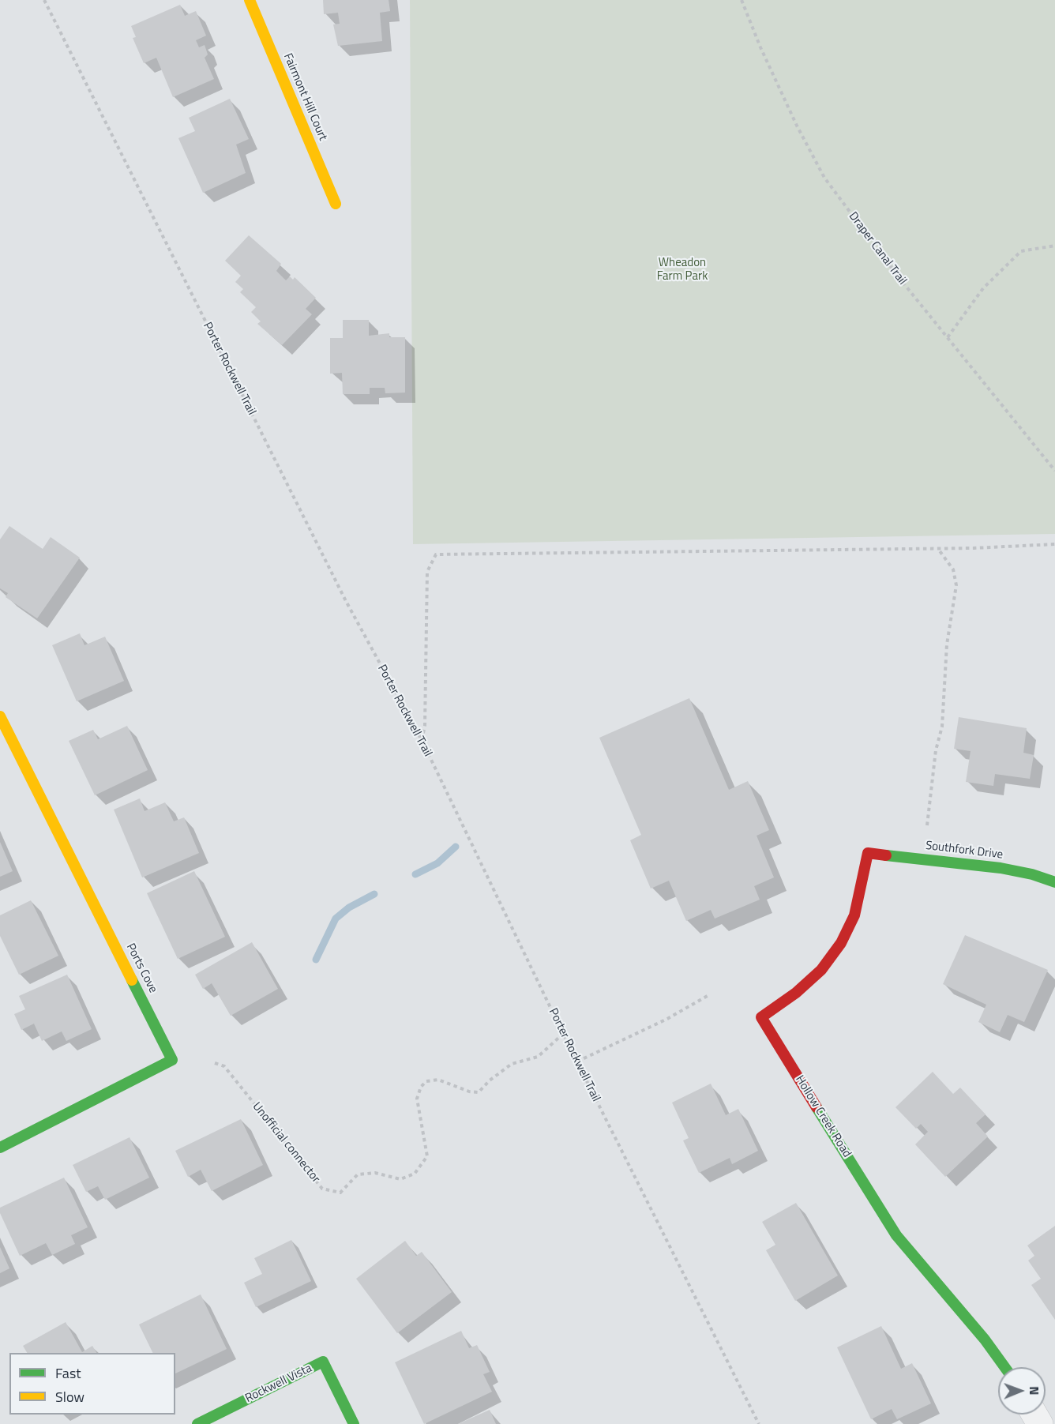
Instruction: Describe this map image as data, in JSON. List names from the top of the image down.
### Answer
{
  "streets": {
    "street": [
      "Fairmont Hill Court",
      "Southfork Drive",
      "Ports Cove",
      "Hollow Creek Road",
      "Rockwell Vista"
    ],
    "path": ["Draper Canal Trail", "Porter Rockwell Trail", "Unofficial connector"]
  },
  "crossings": [
    ["Porter Rockwell Trail", "Unofficial connector"],
    ["Southfork Drive", "Hollow Creek Road"]
  ],
  "parks": ["Wheadon Farm Park"],
  "legend": ["Fast", "Slow"],
  "north": "right"
}
